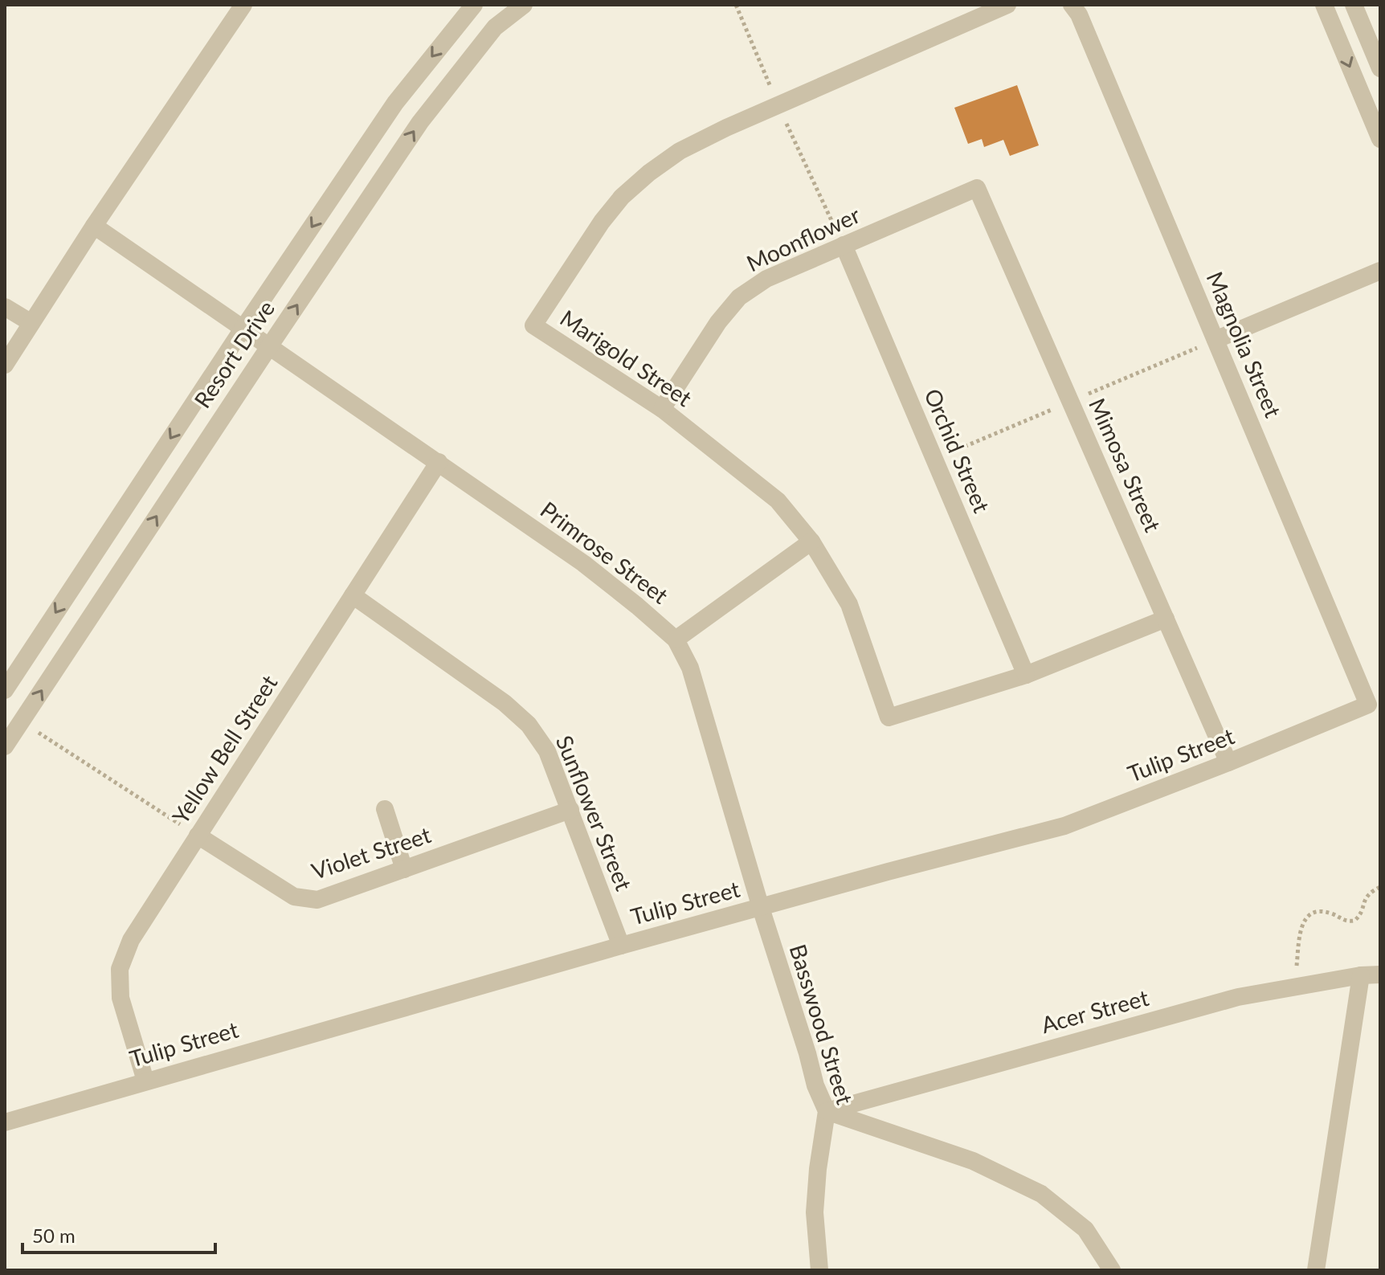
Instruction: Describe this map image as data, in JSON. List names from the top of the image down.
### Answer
{
  "streets": {
    "street": [
      "Moonflower",
      "Magnolia Street",
      "Resort Drive",
      "Marigold Street",
      "Orchid Street",
      "Mimosa Street",
      "Primrose Street",
      "Yellow Bell Street",
      "Tulip Street",
      "Sunflower Street",
      "Violet Street",
      "Acer Street",
      "Basswood Street"
    ]
  },
  "crossings": [
    ["Moonflower", "Marigold Street"],
    ["Moonflower", "Orchid Street"],
    ["Moonflower", "Mimosa Street"],
    ["Magnolia Street", "Tulip Street"],
    ["Resort Drive", "Primrose Street"],
    ["Marigold Street", "Orchid Street"],
    ["Mimosa Street", "Tulip Street"],
    ["Primrose Street", "Yellow Bell Street"],
    ["Primrose Street", "Tulip Street"],
    ["Primrose Street", "Basswood Street"],
    ["Yellow Bell Street", "Tulip Street"],
    ["Yellow Bell Street", "Sunflower Street"],
    ["Yellow Bell Street", "Violet Street"],
    ["Tulip Street", "Sunflower Street"],
    ["Tulip Street", "Basswood Street"],
    ["Sunflower Street", "Violet Street"],
    ["Acer Street", "Basswood Street"]
  ],
  "scale_bar": "50 m"
}
